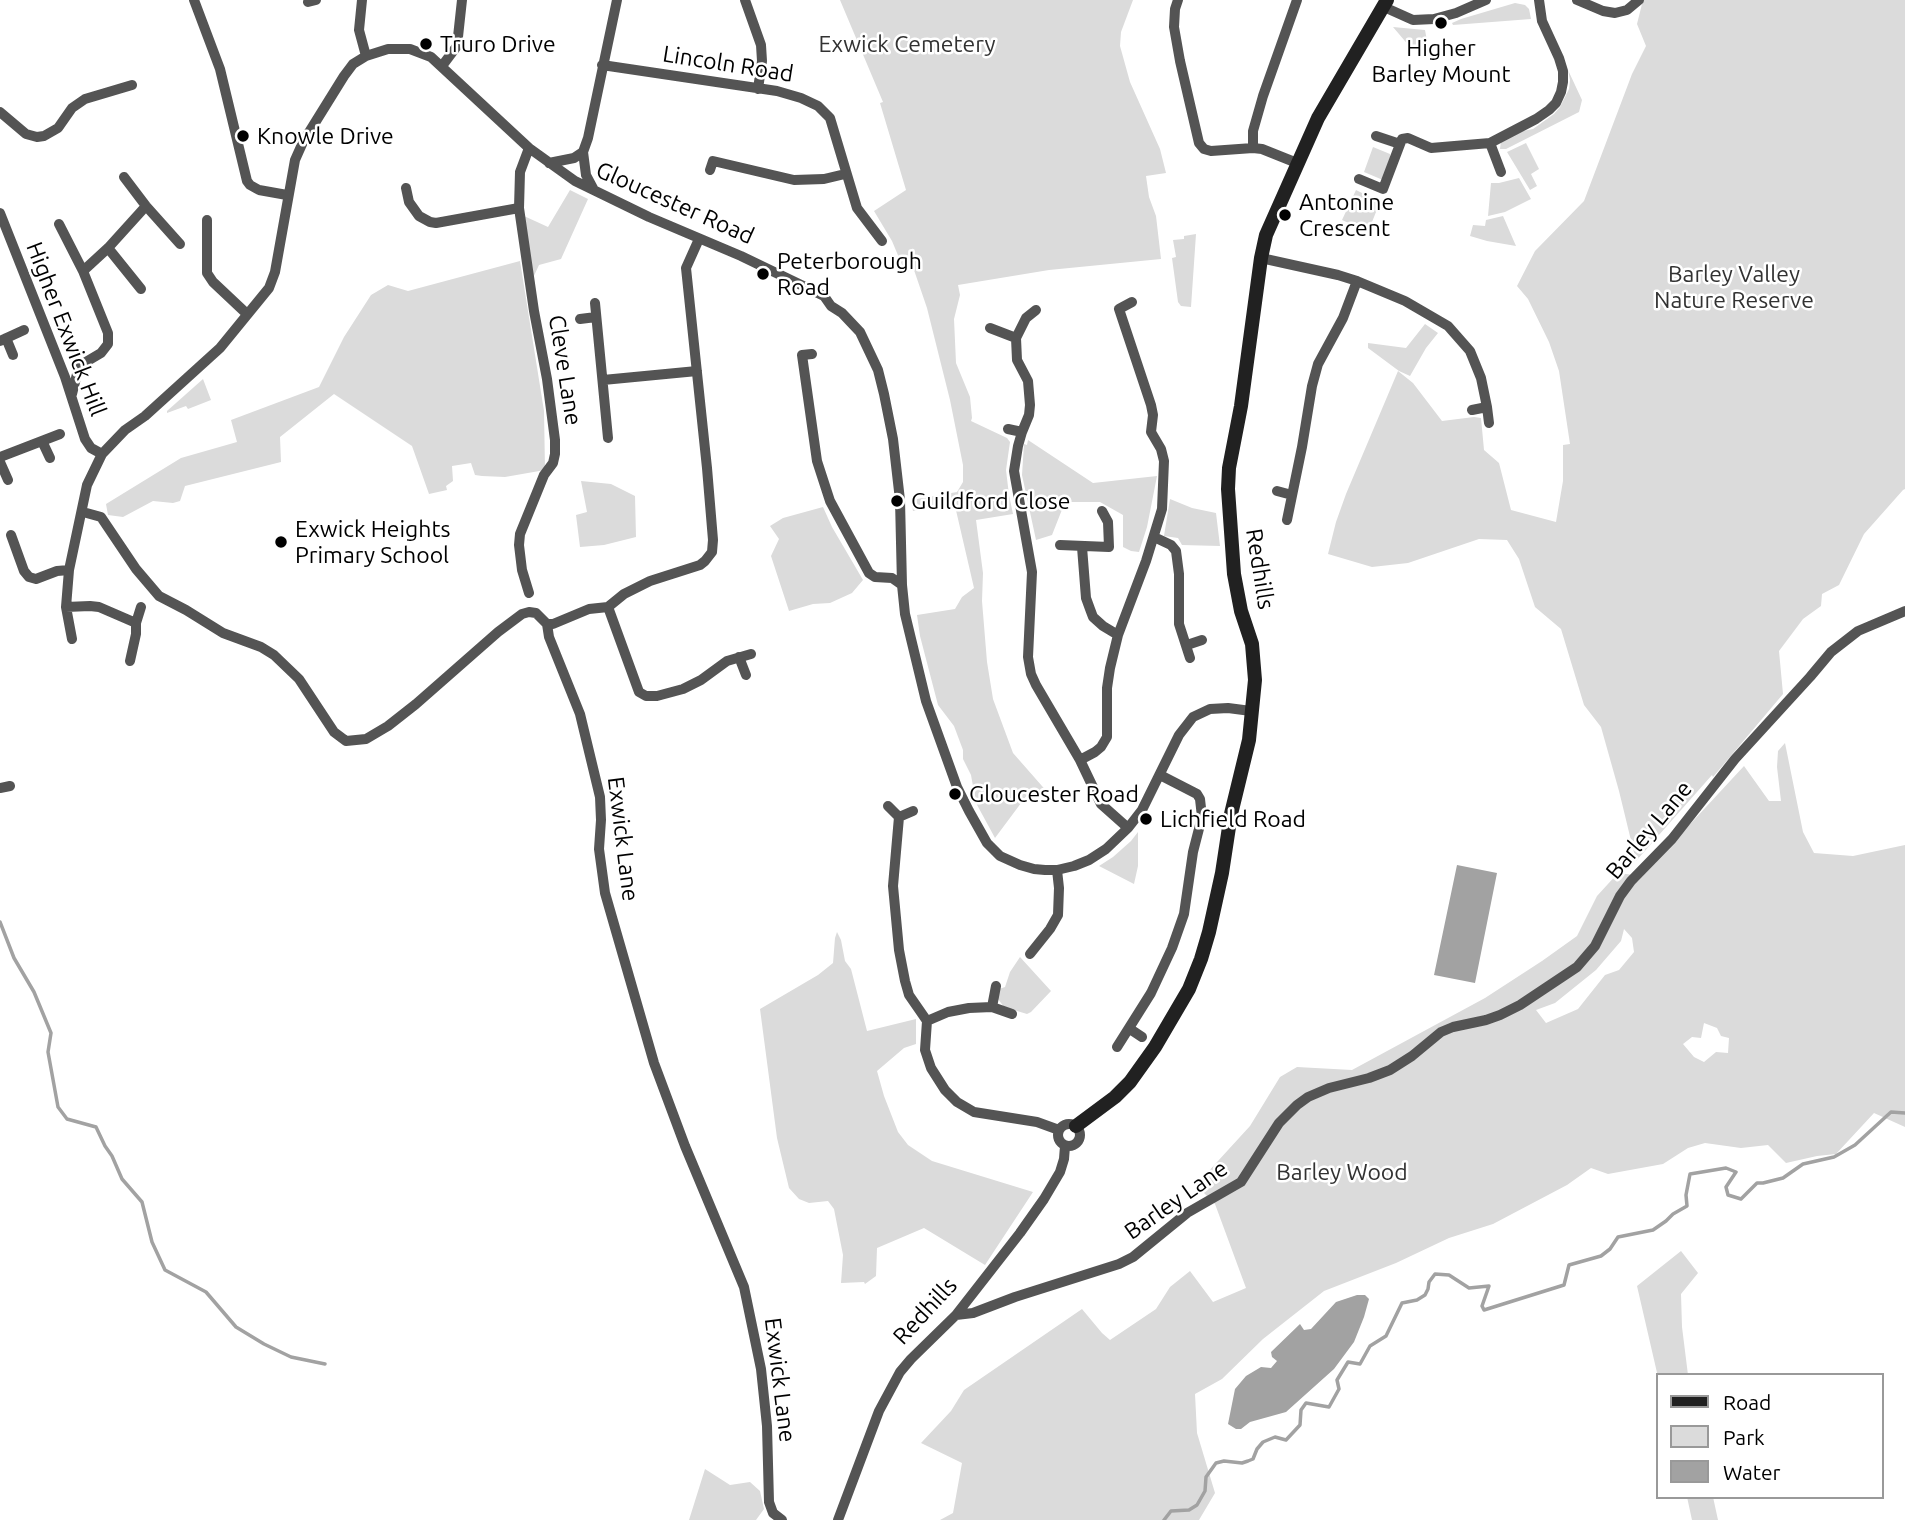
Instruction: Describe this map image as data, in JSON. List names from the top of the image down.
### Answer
{
  "streets": {
    "street": [
      "Lincoln Road",
      "Gloucester Road",
      "Higher Exwick Hill",
      "Cleve Lane",
      "Redhills",
      "Barley Lane",
      "Exwick Lane"
    ]
  },
  "crossings": [
    ["Gloucester Road", "Cleve Lane"],
    ["Redhills", "Barley Lane"]
  ],
  "parks": ["Exwick Cemetery", "Barley Valley Nature Reserve", "Barley Wood"],
  "places": [
    "Higher Barley Mount",
    "Truro Drive",
    "Knowle Drive",
    "Antonine Crescent",
    "Peterborough Road",
    "Guildford Close",
    "Exwick Heights Primary School",
    "Gloucester Road",
    "Lichfield Road"
  ],
  "legend": ["Road", "Park", "Water"]
}
